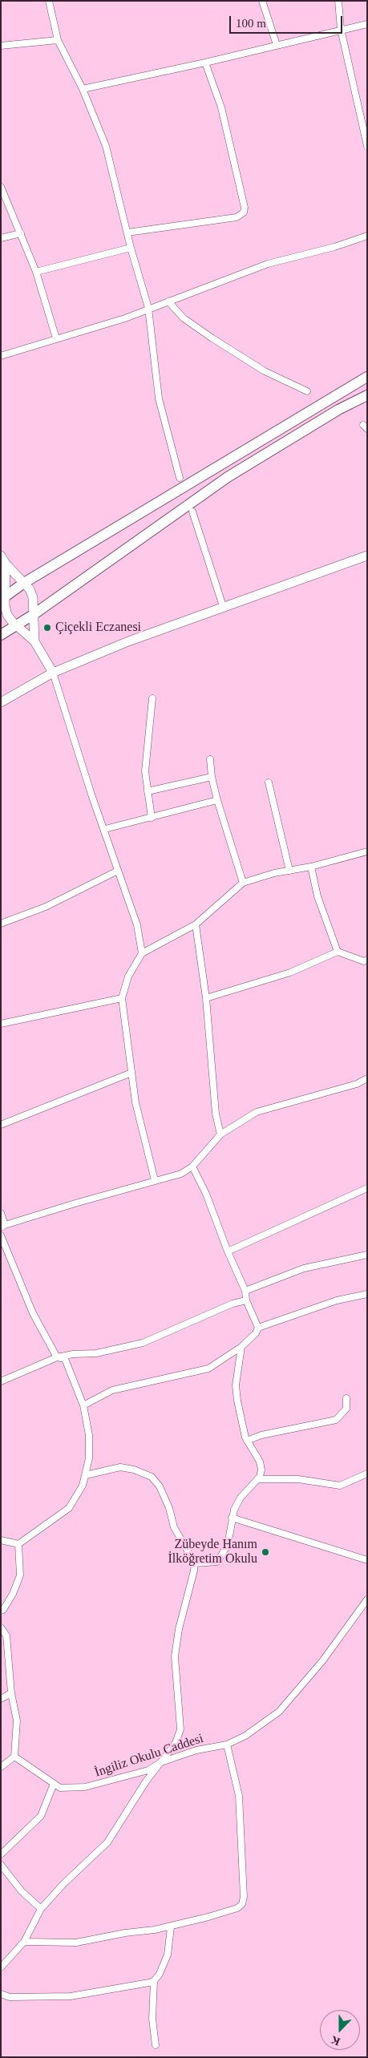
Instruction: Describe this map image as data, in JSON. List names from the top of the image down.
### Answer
{
  "streets": {
    "street": ["İngiliz Okulu Caddesi"]
  },
  "places": ["Çiçekli Eczanesi", "Zübeyde Hanım İlköğretim Okulu"],
  "scale_bar": "100 m",
  "north": "bottom"
}
